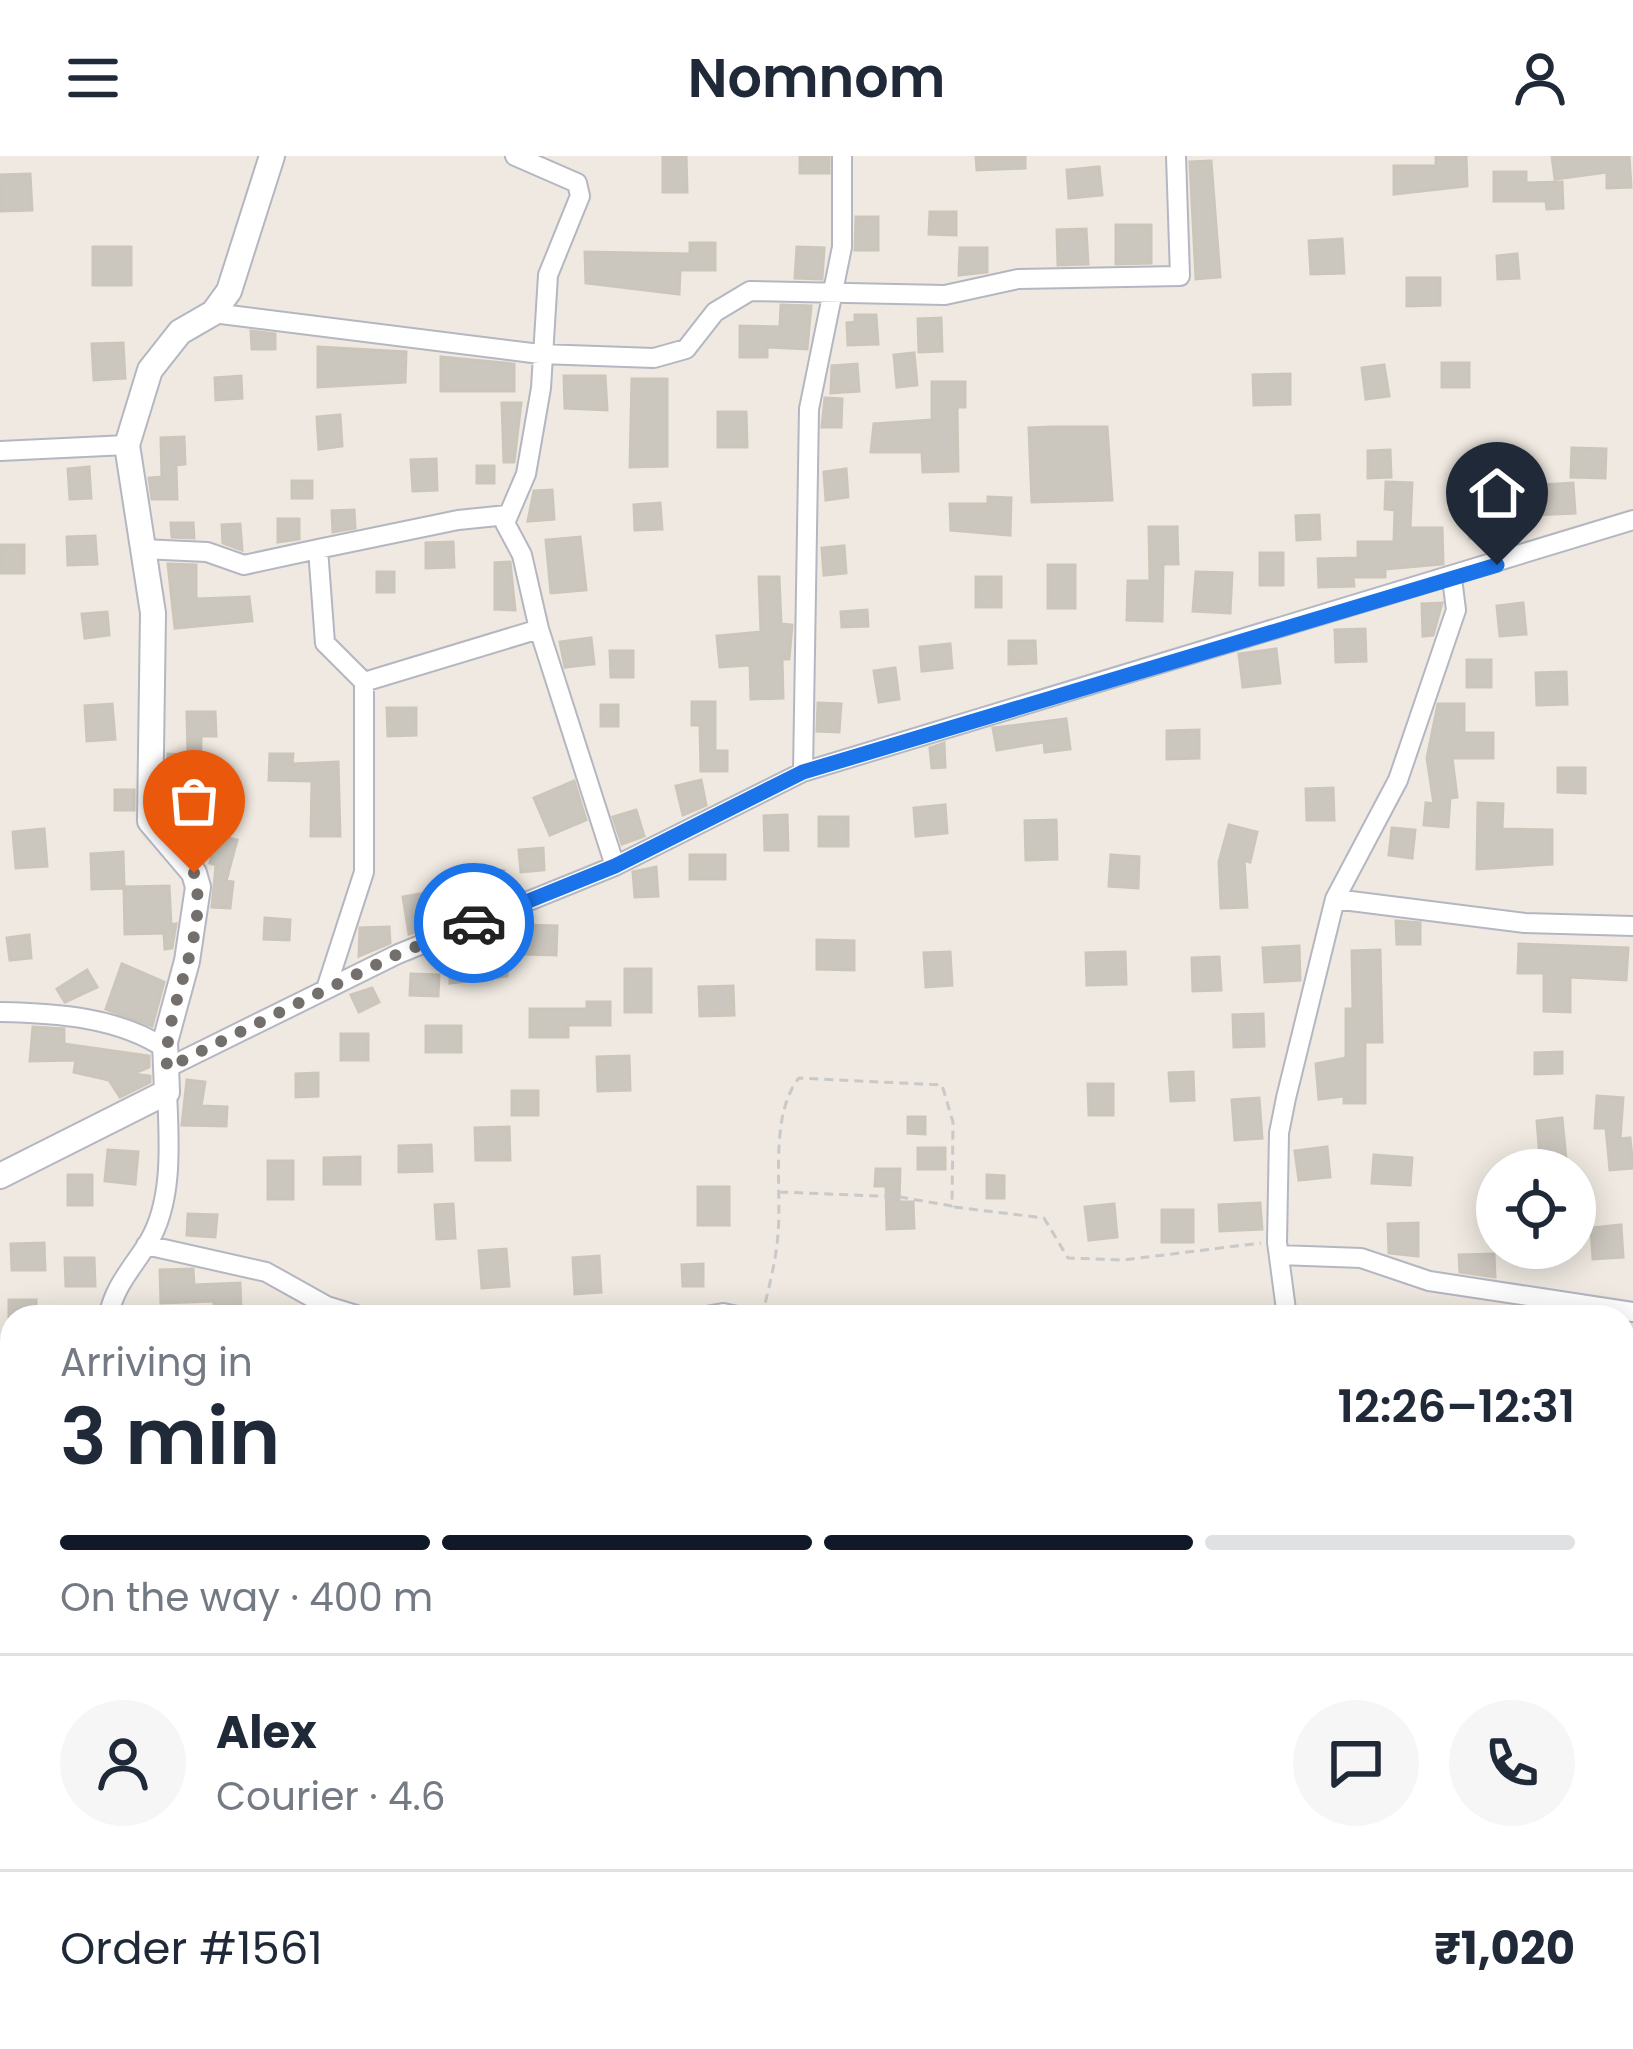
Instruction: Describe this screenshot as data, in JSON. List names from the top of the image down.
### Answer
{
  "page": {
    "header": "Nomnom",
    "heading": ["3 min", "Arriving in", "12:26–12:31"],
    "panel": [
      "Alex",
      "Courier · 4.6",
      "Order #1561",
      "₹1,020"
    ],
    "bar": "On the way · 400 m"
  }
}
